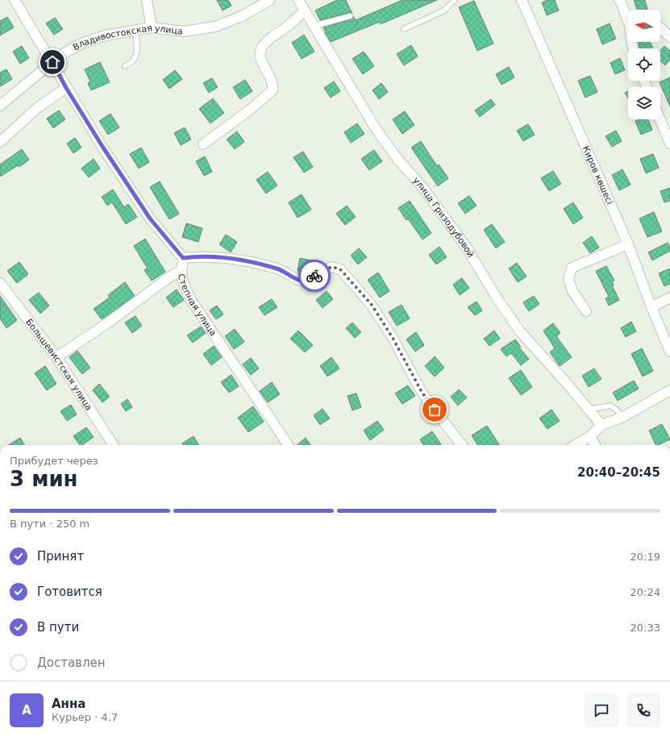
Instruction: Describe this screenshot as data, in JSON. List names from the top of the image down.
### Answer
{
  "streets": {
    "street": [
      "Владивостокская улица",
      "Киров көшесі",
      "улица Гризодубовой",
      "Степная улица",
      "Большевистская улица"
    ]
  },
  "crossings": [
    ["Владивостокская улица", "Степная улица"]
  ],
  "north": "left",
  "page": {
    "heading": ["3 мин", "Прибудет через", "20:40–20:45"],
    "panel": ["Анна", "Курьер · 4.7"],
    "bar": "В пути · 250 m",
    "list": [
      ["Принят", "20:19"],
      ["Готовится", "20:24"],
      ["В пути", "20:33"],
      "Доставлен"
    ],
    "round": "А"
  }
}
